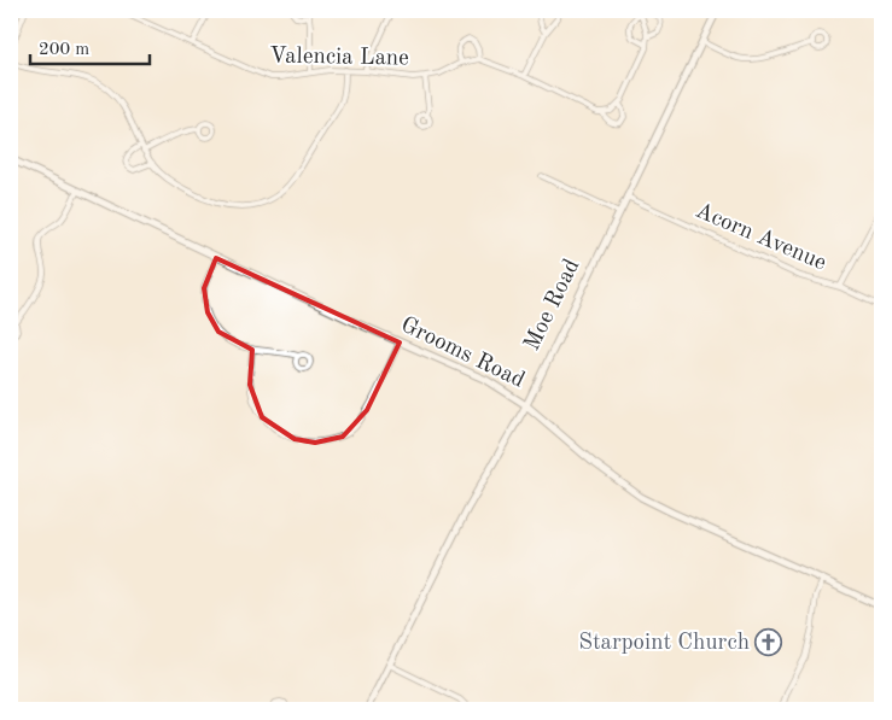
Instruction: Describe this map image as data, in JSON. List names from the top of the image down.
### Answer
{
  "streets": {
    "street": [
      "Valencia Lane",
      "Acorn Avenue",
      "Moe Road",
      "Grooms Road"
    ]
  },
  "crossings": [
    ["Acorn Avenue", "Moe Road"],
    ["Moe Road", "Grooms Road"]
  ],
  "places": {
    "church": ["Starpoint Church"]
  },
  "scale_bar": "200 m"
}
